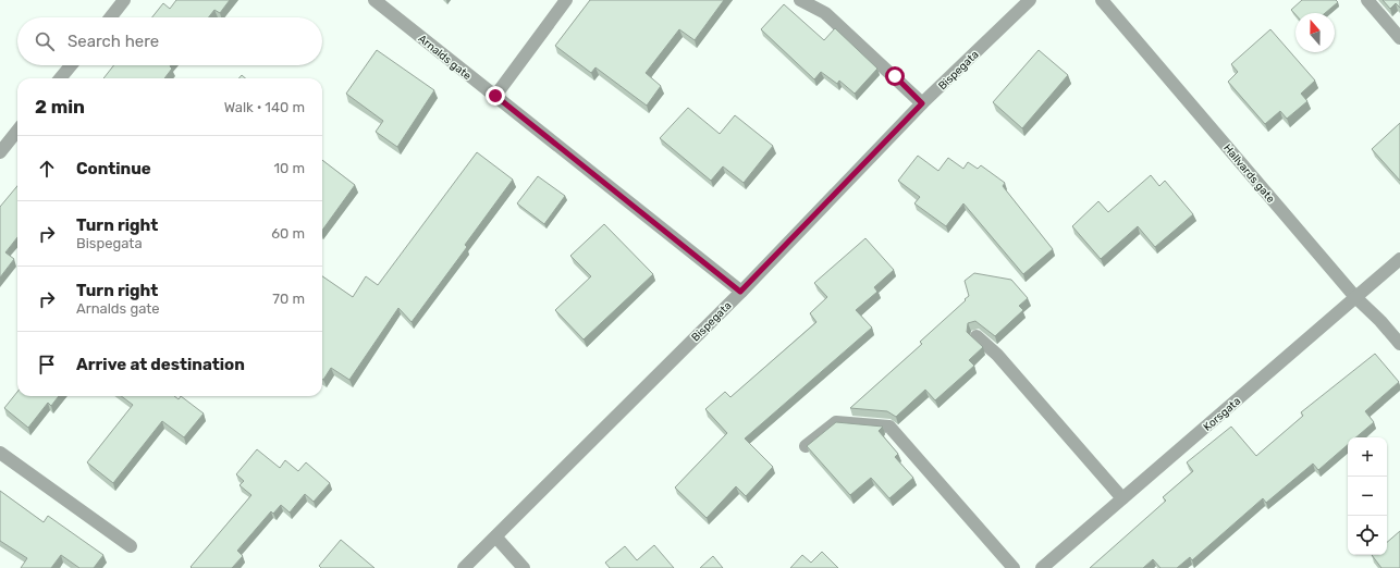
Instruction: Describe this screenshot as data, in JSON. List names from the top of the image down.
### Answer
{
  "streets": {
    "street": [
      "Arnalds gate",
      "Bispegata",
      "Hallvards gate",
      "Korsgata"
    ]
  },
  "crossings": [
    ["Arnalds gate", "Bispegata"],
    ["Hallvards gate", "Korsgata"]
  ],
  "north": "top",
  "page": {
    "search": "Search here",
    "heading": ["2 min", "Walk · 140 m"],
    "list": [
      ["Continue", "10 m"],
      ["Turn right", "Bispegata", "60 m"],
      ["Turn right", "Arnalds gate", "70 m"],
      "Arrive at destination"
    ],
    "map_buttons": ["+", "−"]
  }
}
